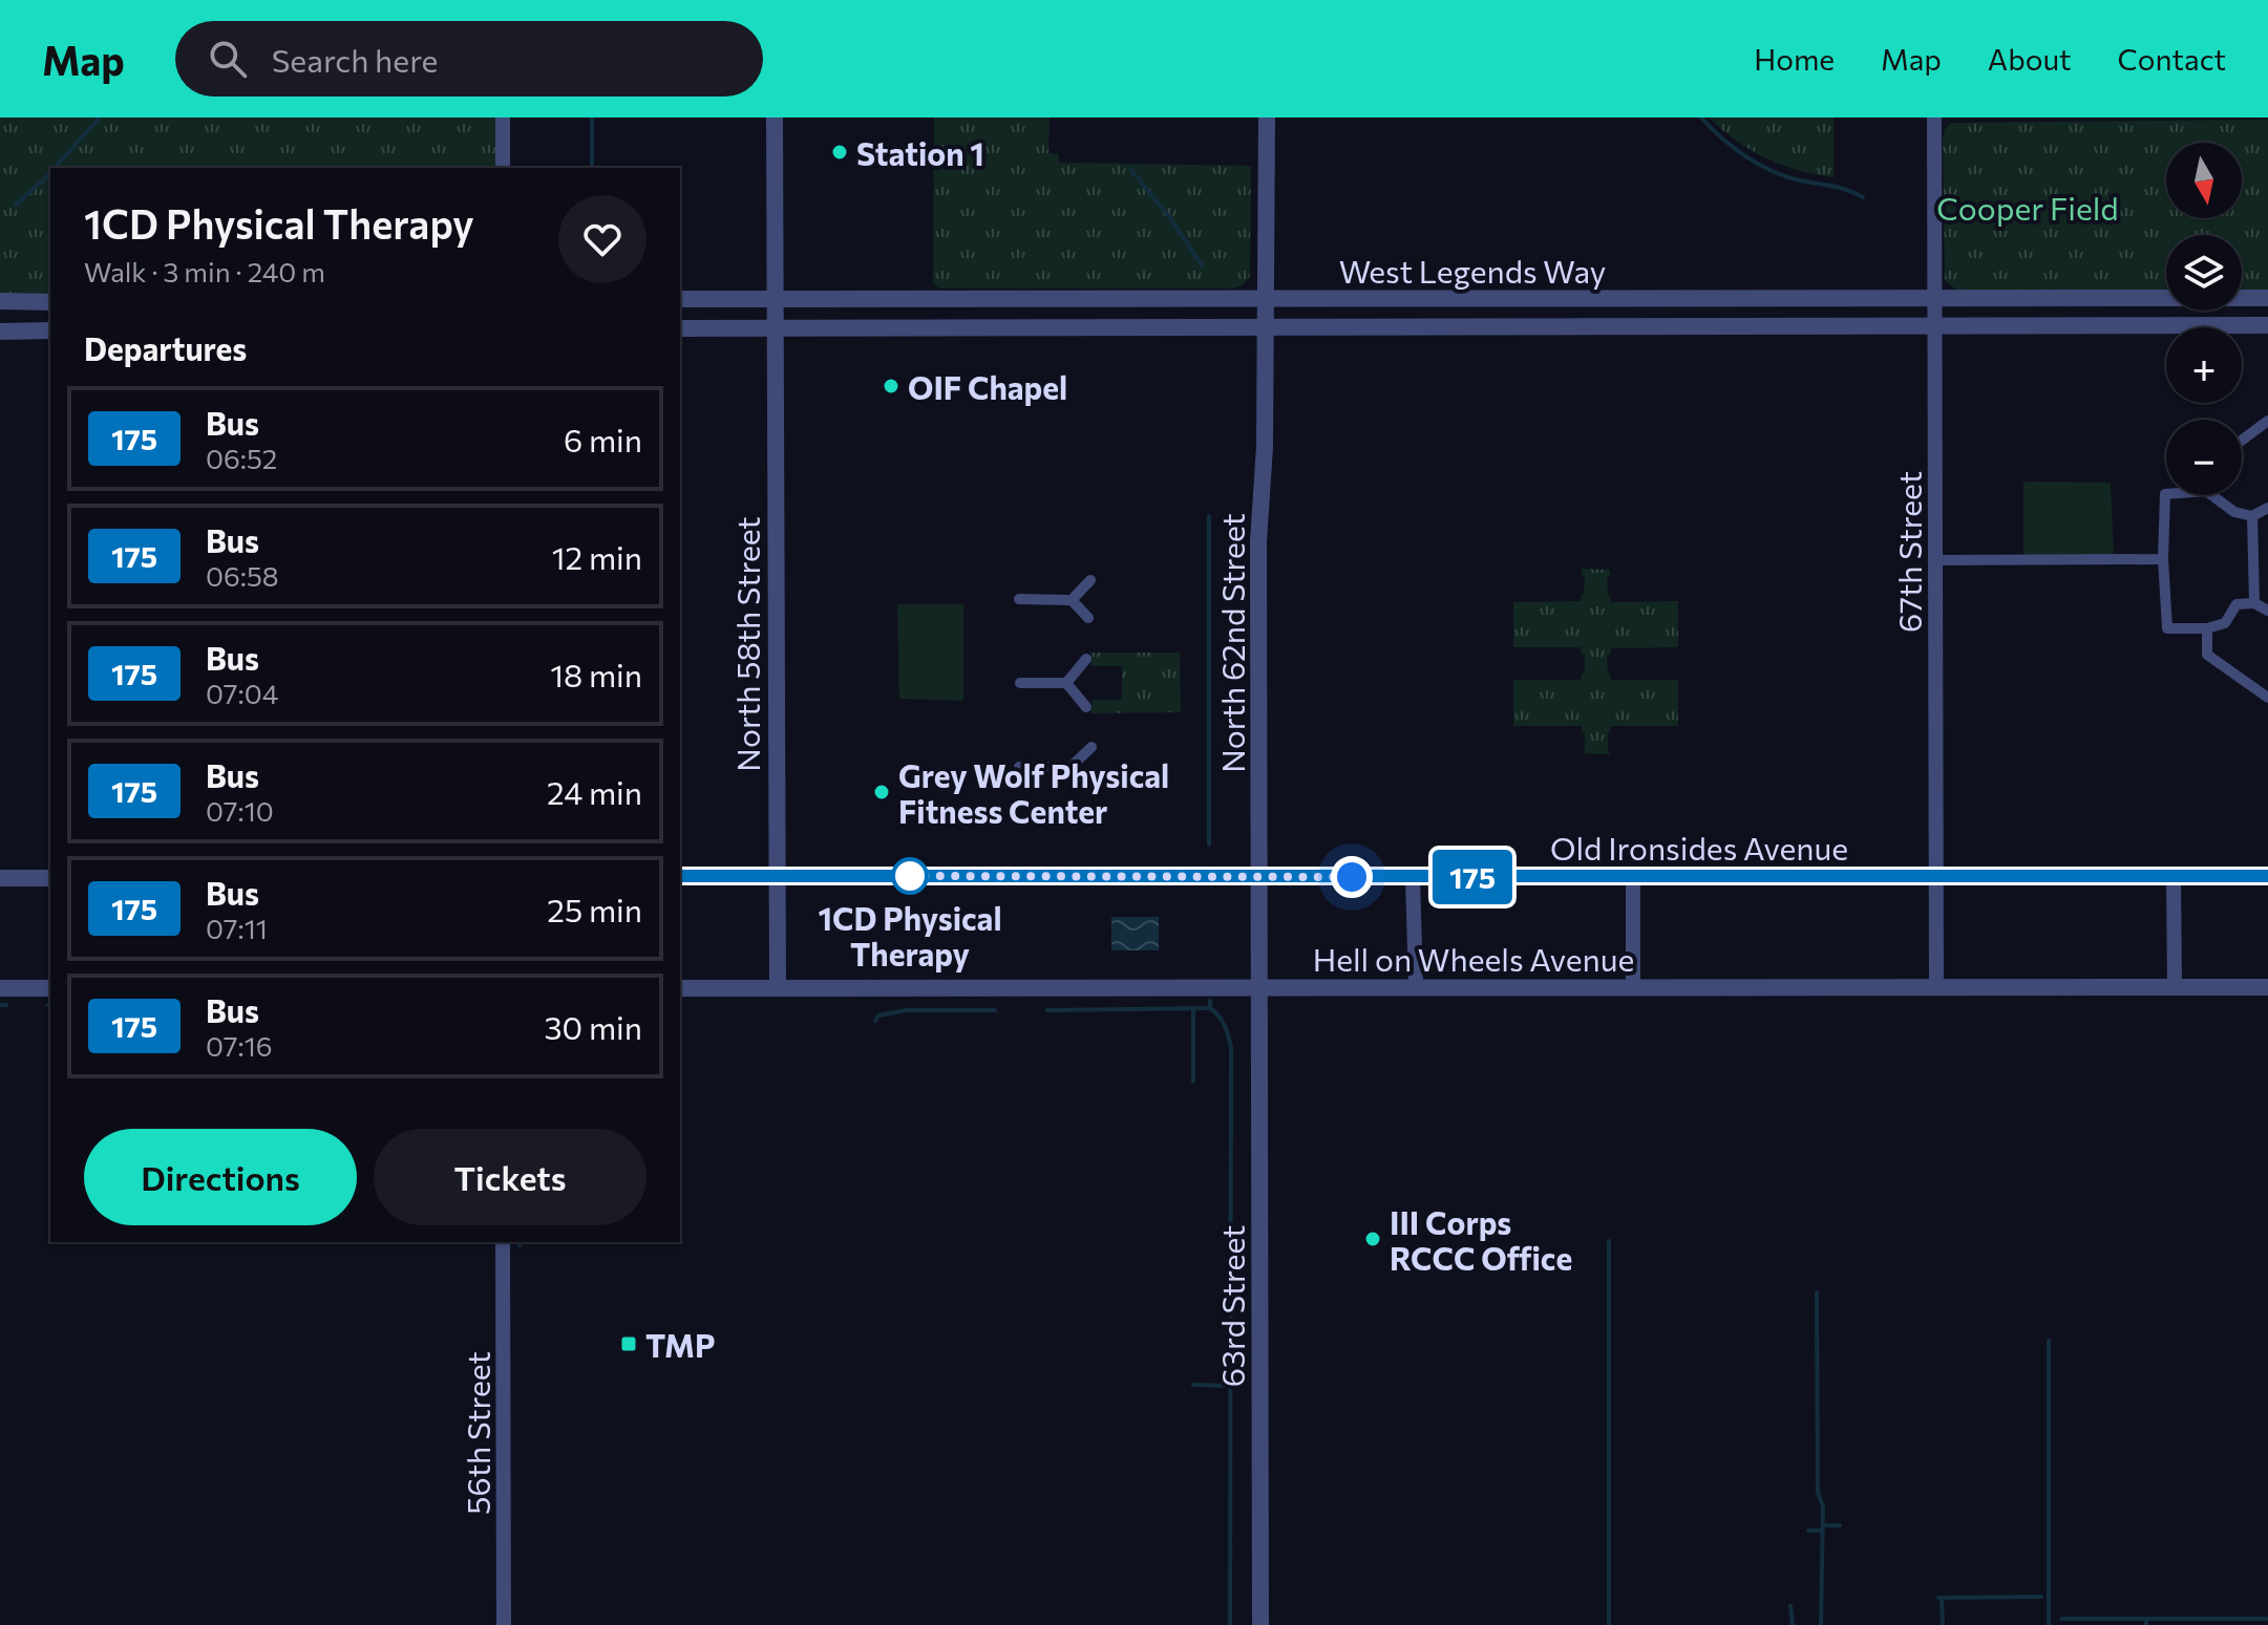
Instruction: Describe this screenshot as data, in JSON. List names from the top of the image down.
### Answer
{
  "streets": {
    "street": [
      "West Legends Way",
      "67th Street",
      "North 62nd Street",
      "North 58th Street",
      "Old Ironsides Avenue",
      "Hell on Wheels Avenue",
      "63rd Street",
      "56th Street"
    ]
  },
  "crossings": [
    ["West Legends Way", "67th Street"],
    ["West Legends Way", "North 62nd Street"],
    ["West Legends Way", "North 58th Street"],
    ["67th Street", "Old Ironsides Avenue"],
    ["67th Street", "Hell on Wheels Avenue"],
    ["North 62nd Street", "Old Ironsides Avenue"],
    ["North 62nd Street", "Hell on Wheels Avenue"],
    ["North 62nd Street", "63rd Street"],
    ["North 58th Street", "Old Ironsides Avenue"],
    ["North 58th Street", "Hell on Wheels Avenue"],
    ["Hell on Wheels Avenue", "63rd Street"]
  ],
  "parks": ["Cooper Field"],
  "places": {
    "other": [
      "Station 1",
      "OIF Chapel",
      "Grey Wolf Physical Fitness Center",
      "1CD Physical Therapy",
      "III Corps RCCC Office"
    ],
    "transit": ["TMP"]
  },
  "lines": ["bus line 175"],
  "north": "bottom",
  "page": {
    "header": "Map",
    "search": "Search here",
    "nav": [
      "Home",
      "Map",
      "About",
      "Contact"
    ],
    "on_map": "175",
    "map_buttons": ["+", "−"],
    "heading": [
      ["1CD Physical Therapy", "Walk · 3 min · 240 m"],
      "Departures"
    ],
    "list": [
      {
        "mark": "175",
        "name": "Bus",
        "note": "06:52",
        "value": "6 min"
      },
      {
        "mark": "175",
        "name": "Bus",
        "note": "06:58",
        "value": "12 min"
      },
      {
        "mark": "175",
        "name": "Bus",
        "note": "07:04",
        "value": "18 min"
      },
      {
        "mark": "175",
        "name": "Bus",
        "note": "07:10",
        "value": "24 min"
      },
      {
        "mark": "175",
        "name": "Bus",
        "note": "07:11",
        "value": "25 min"
      },
      {
        "mark": "175",
        "name": "Bus",
        "note": "07:16",
        "value": "30 min"
      }
    ],
    "buttons": ["Directions", "Tickets"]
  }
}
